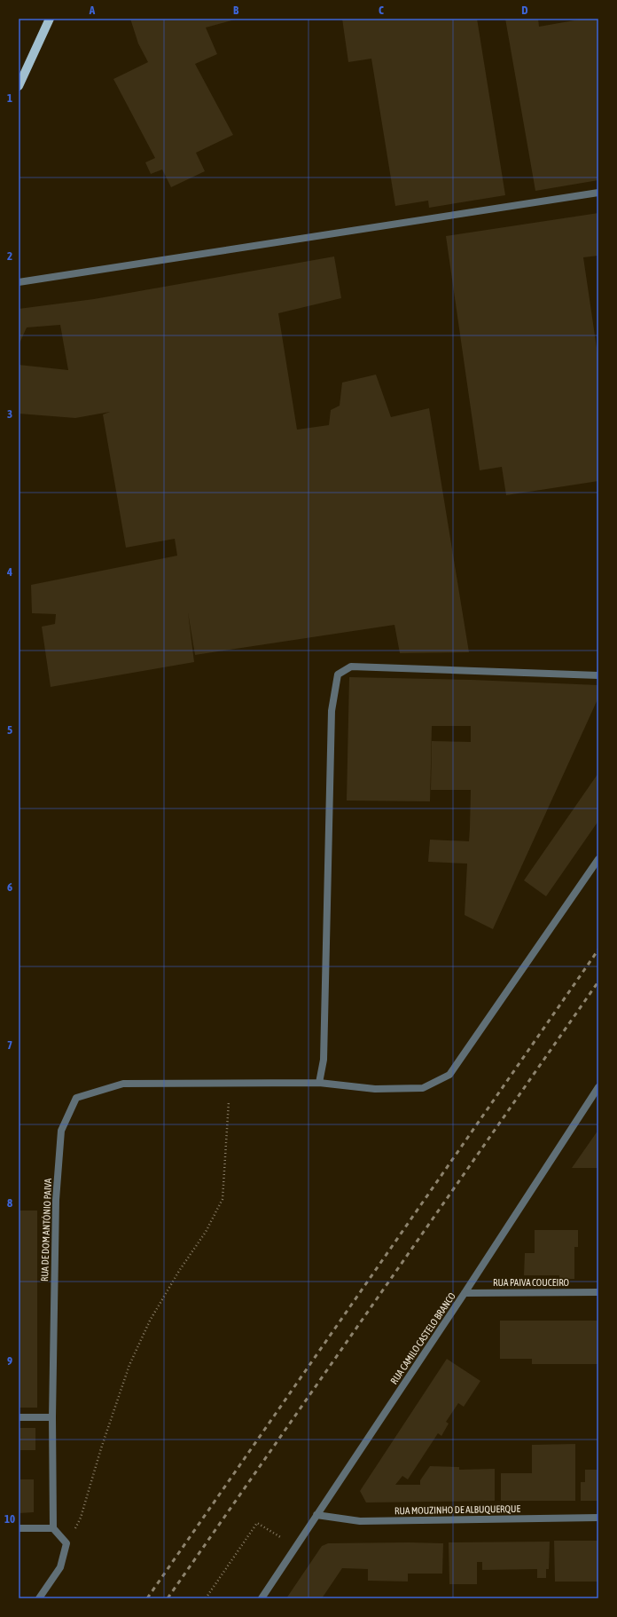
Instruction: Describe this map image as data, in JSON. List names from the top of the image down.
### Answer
{
  "streets": {
    "street": [
      "RUA DE DOM ANTÓNIO PAIVA",
      "RUA PAIVA COUCEIRO",
      "RUA CAMILO CASTELO BRANCO",
      "RUA MOUZINHO DE ALBUQUERQUE"
    ]
  },
  "crossings": [
    ["RUA PAIVA COUCEIRO", "RUA CAMILO CASTELO BRANCO"],
    ["RUA CAMILO CASTELO BRANCO", "RUA MOUZINHO DE ALBUQUERQUE"]
  ],
  "grid": {
    "columns": [
      "A",
      "B",
      "C",
      "D"
    ],
    "rows": [
      "1",
      "2",
      "3",
      "4",
      "5",
      "6",
      "7",
      "8",
      "9",
      "10"
    ]
  }
}
